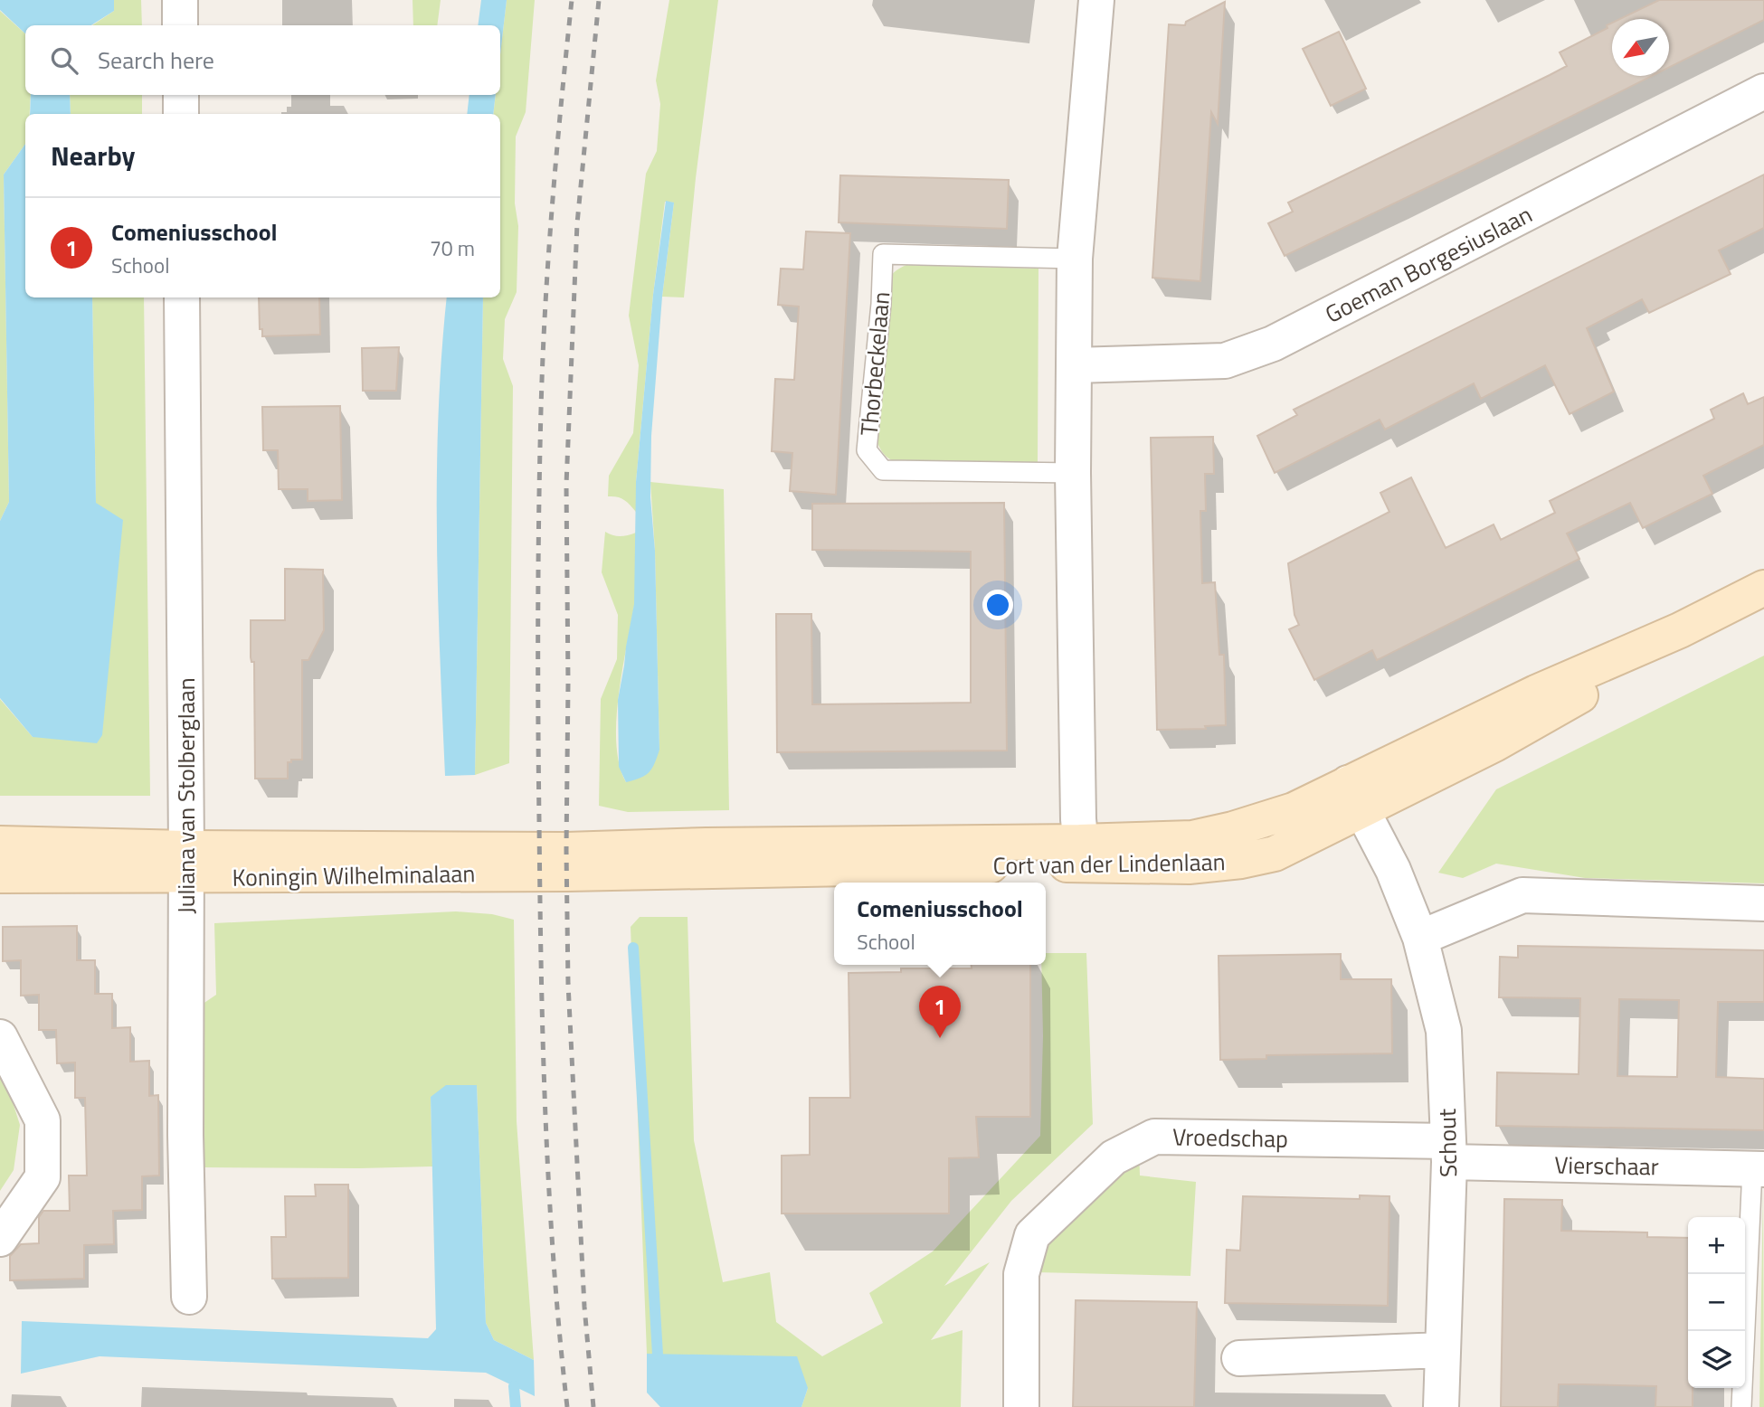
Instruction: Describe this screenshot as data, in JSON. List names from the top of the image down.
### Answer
{
  "streets": {
    "main road": ["Cort van der Lindenlaan", "Koningin Wilhelminalaan"],
    "street": [
      "Goeman Borgesiuslaan",
      "Juliana van Stolberglaan",
      "Vroedschap",
      "Schout",
      "Vierschaar"
    ],
    "lane": ["Thorbeckelaan"]
  },
  "crossings": [
    ["Juliana van Stolberglaan", "Koningin Wilhelminalaan"],
    ["Cort van der Lindenlaan", "Koningin Wilhelminalaan"],
    ["Cort van der Lindenlaan", "Schout"],
    ["Vroedschap", "Schout"],
    ["Vroedschap", "Vierschaar"],
    ["Schout", "Vierschaar"]
  ],
  "north": "bottom left",
  "page": {
    "search": "Search here",
    "heading": "Nearby",
    "list": [
      {
        "mark": "1",
        "name": "Comeniusschool",
        "note": "School",
        "value": "70 m"
      }
    ],
    "popup": ["Comeniusschool", "School"],
    "pins": "1",
    "map_buttons": ["+", "−"]
  }
}
